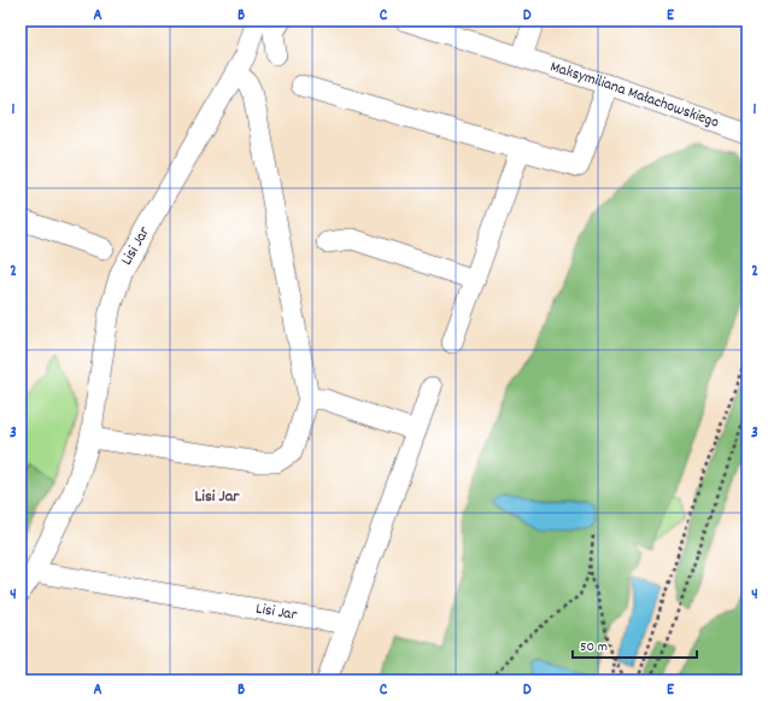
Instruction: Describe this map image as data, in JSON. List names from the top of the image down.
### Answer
{
  "streets": {
    "street": ["Maksymiliana Małachowskiego", "Lisi Jar"]
  },
  "districts": ["Lisi Jar"],
  "scale_bar": "50 m",
  "grid": {
    "columns": [
      "A",
      "B",
      "C",
      "D",
      "E"
    ],
    "rows": [
      "1",
      "2",
      "3",
      "4"
    ]
  }
}
